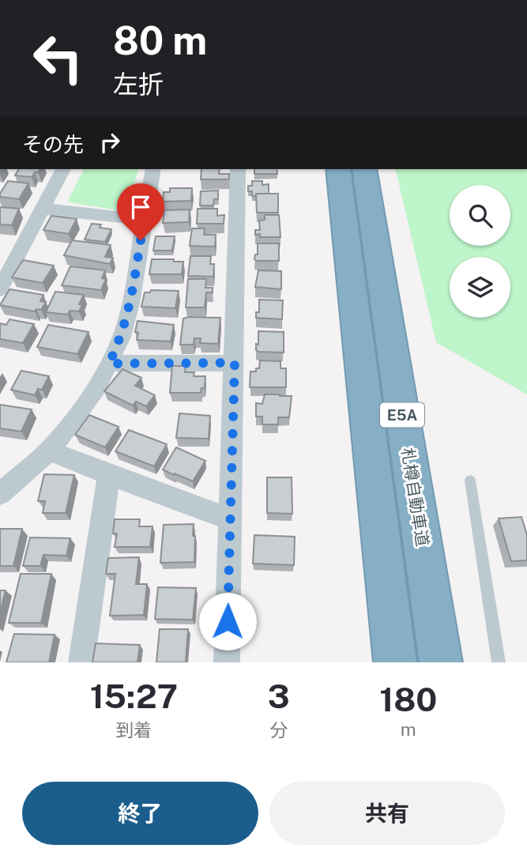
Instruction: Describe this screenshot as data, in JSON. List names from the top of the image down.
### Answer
{
  "streets": {
    "highway": ["E5A", "札樽自動車道"]
  },
  "page": {
    "turn": ["80 m", "左折"],
    "then": "その先",
    "eta": [
      "15:27",
      "到着",
      "3",
      "分",
      "180",
      "m"
    ],
    "buttons": ["終了", "共有"]
  }
}
